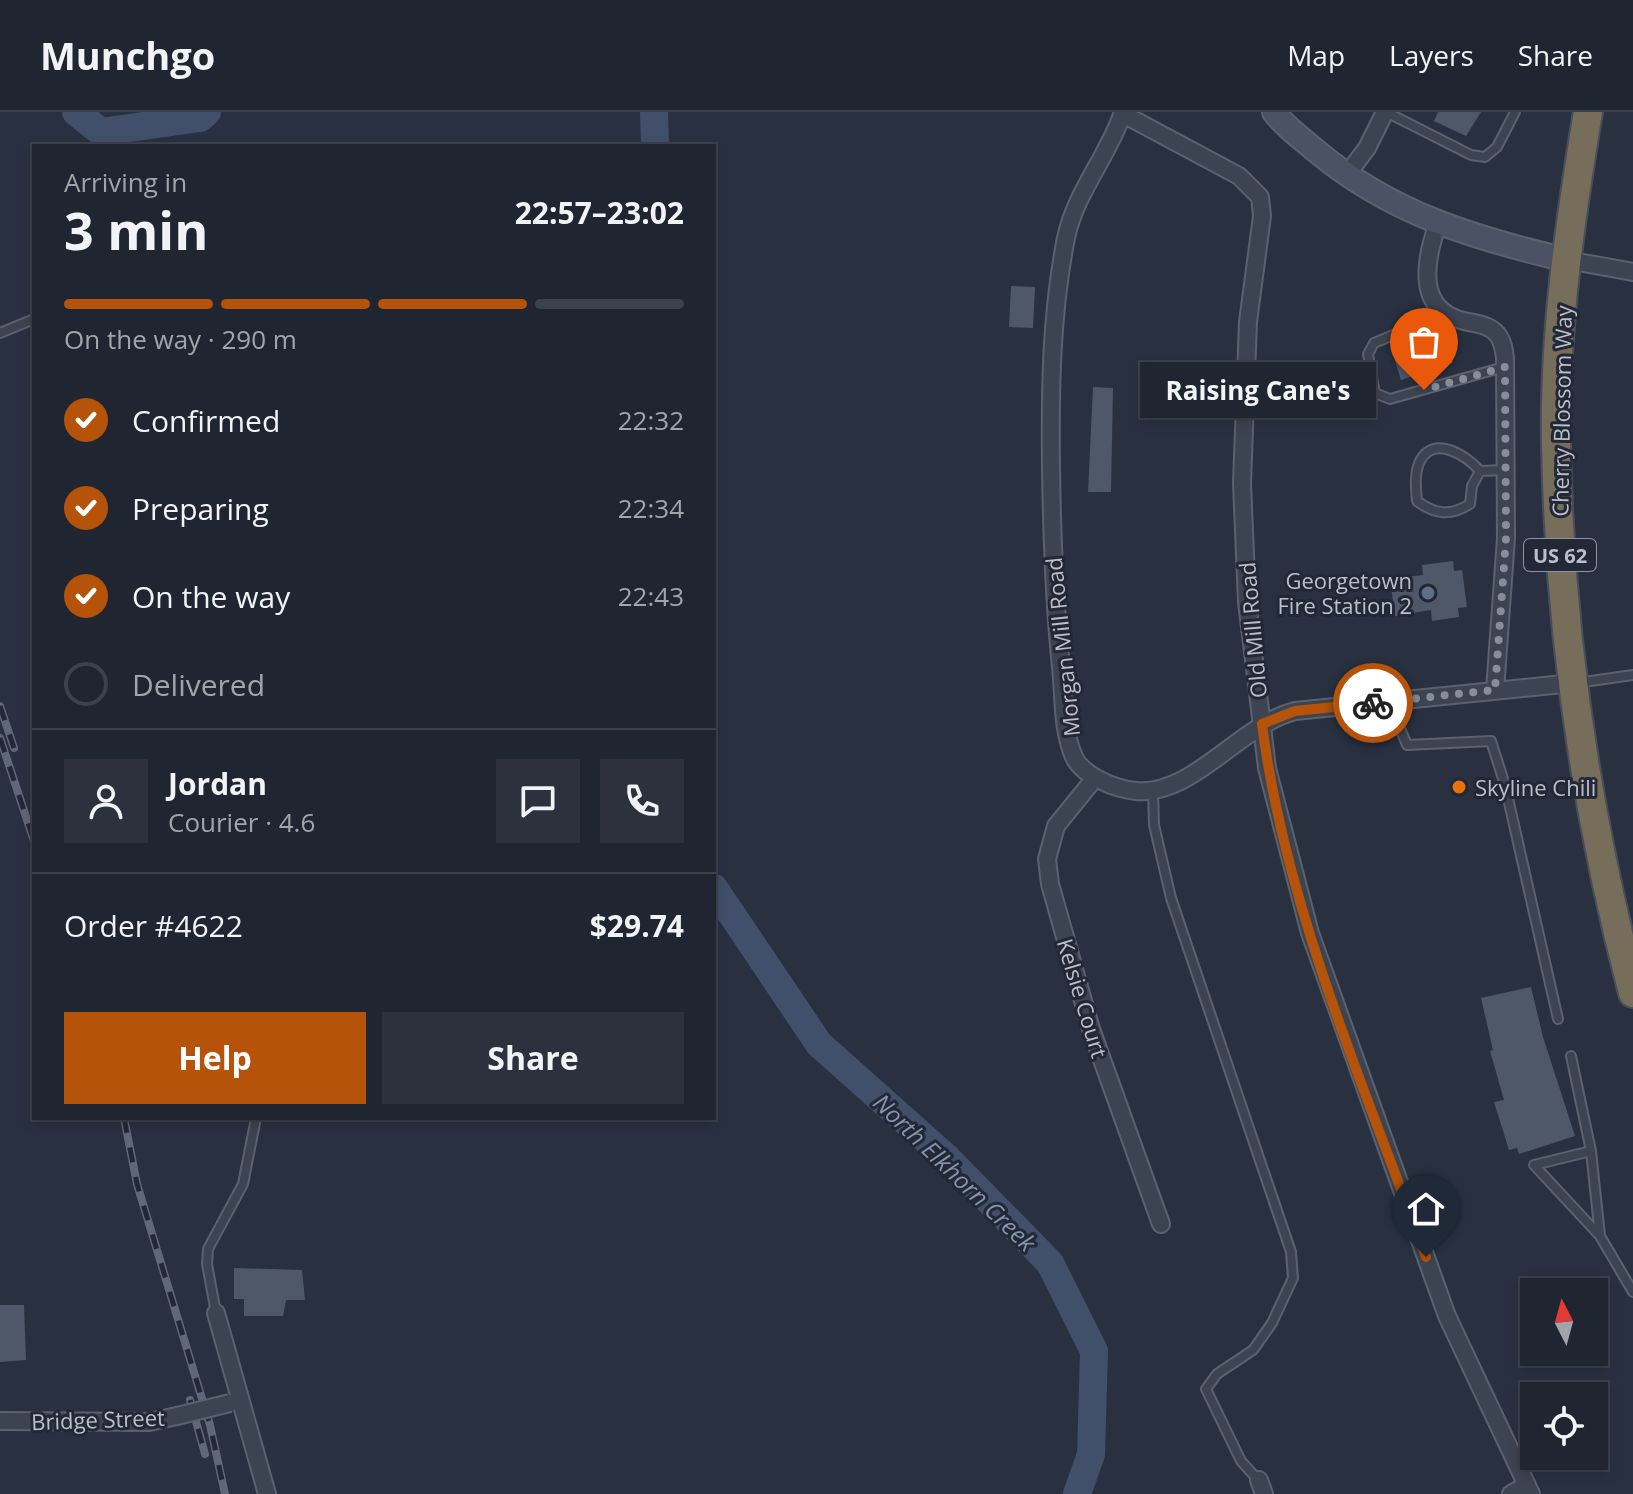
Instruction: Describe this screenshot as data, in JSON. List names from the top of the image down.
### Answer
{
  "streets": {
    "highway": ["Cherry Blossom Way", "US 62"],
    "street": [
      "Old Mill Road",
      "Morgan Mill Road",
      "Kelsie Court",
      "Bridge Street"
    ]
  },
  "crossings": [
    ["Old Mill Road", "Morgan Mill Road"],
    ["Morgan Mill Road", "Kelsie Court"]
  ],
  "water": ["North Elkhorn Creek"],
  "places": ["Raising Cane's", "Georgetown Fire Station 2", "Skyline Chili"],
  "north": "top",
  "page": {
    "header": "Munchgo",
    "nav": ["Map", "Layers", "Share"],
    "heading": ["3 min", "Arriving in", "22:57–23:02"],
    "panel": [
      "Jordan",
      "Courier · 4.6",
      "Order #4622",
      "$29.74"
    ],
    "bar": "On the way · 290 m",
    "bubble": "Raising Cane's",
    "list": [
      ["Confirmed", "22:32"],
      ["Preparing", "22:34"],
      ["On the way", "22:43"],
      "Delivered"
    ],
    "buttons": ["Help", "Share"]
  }
}
